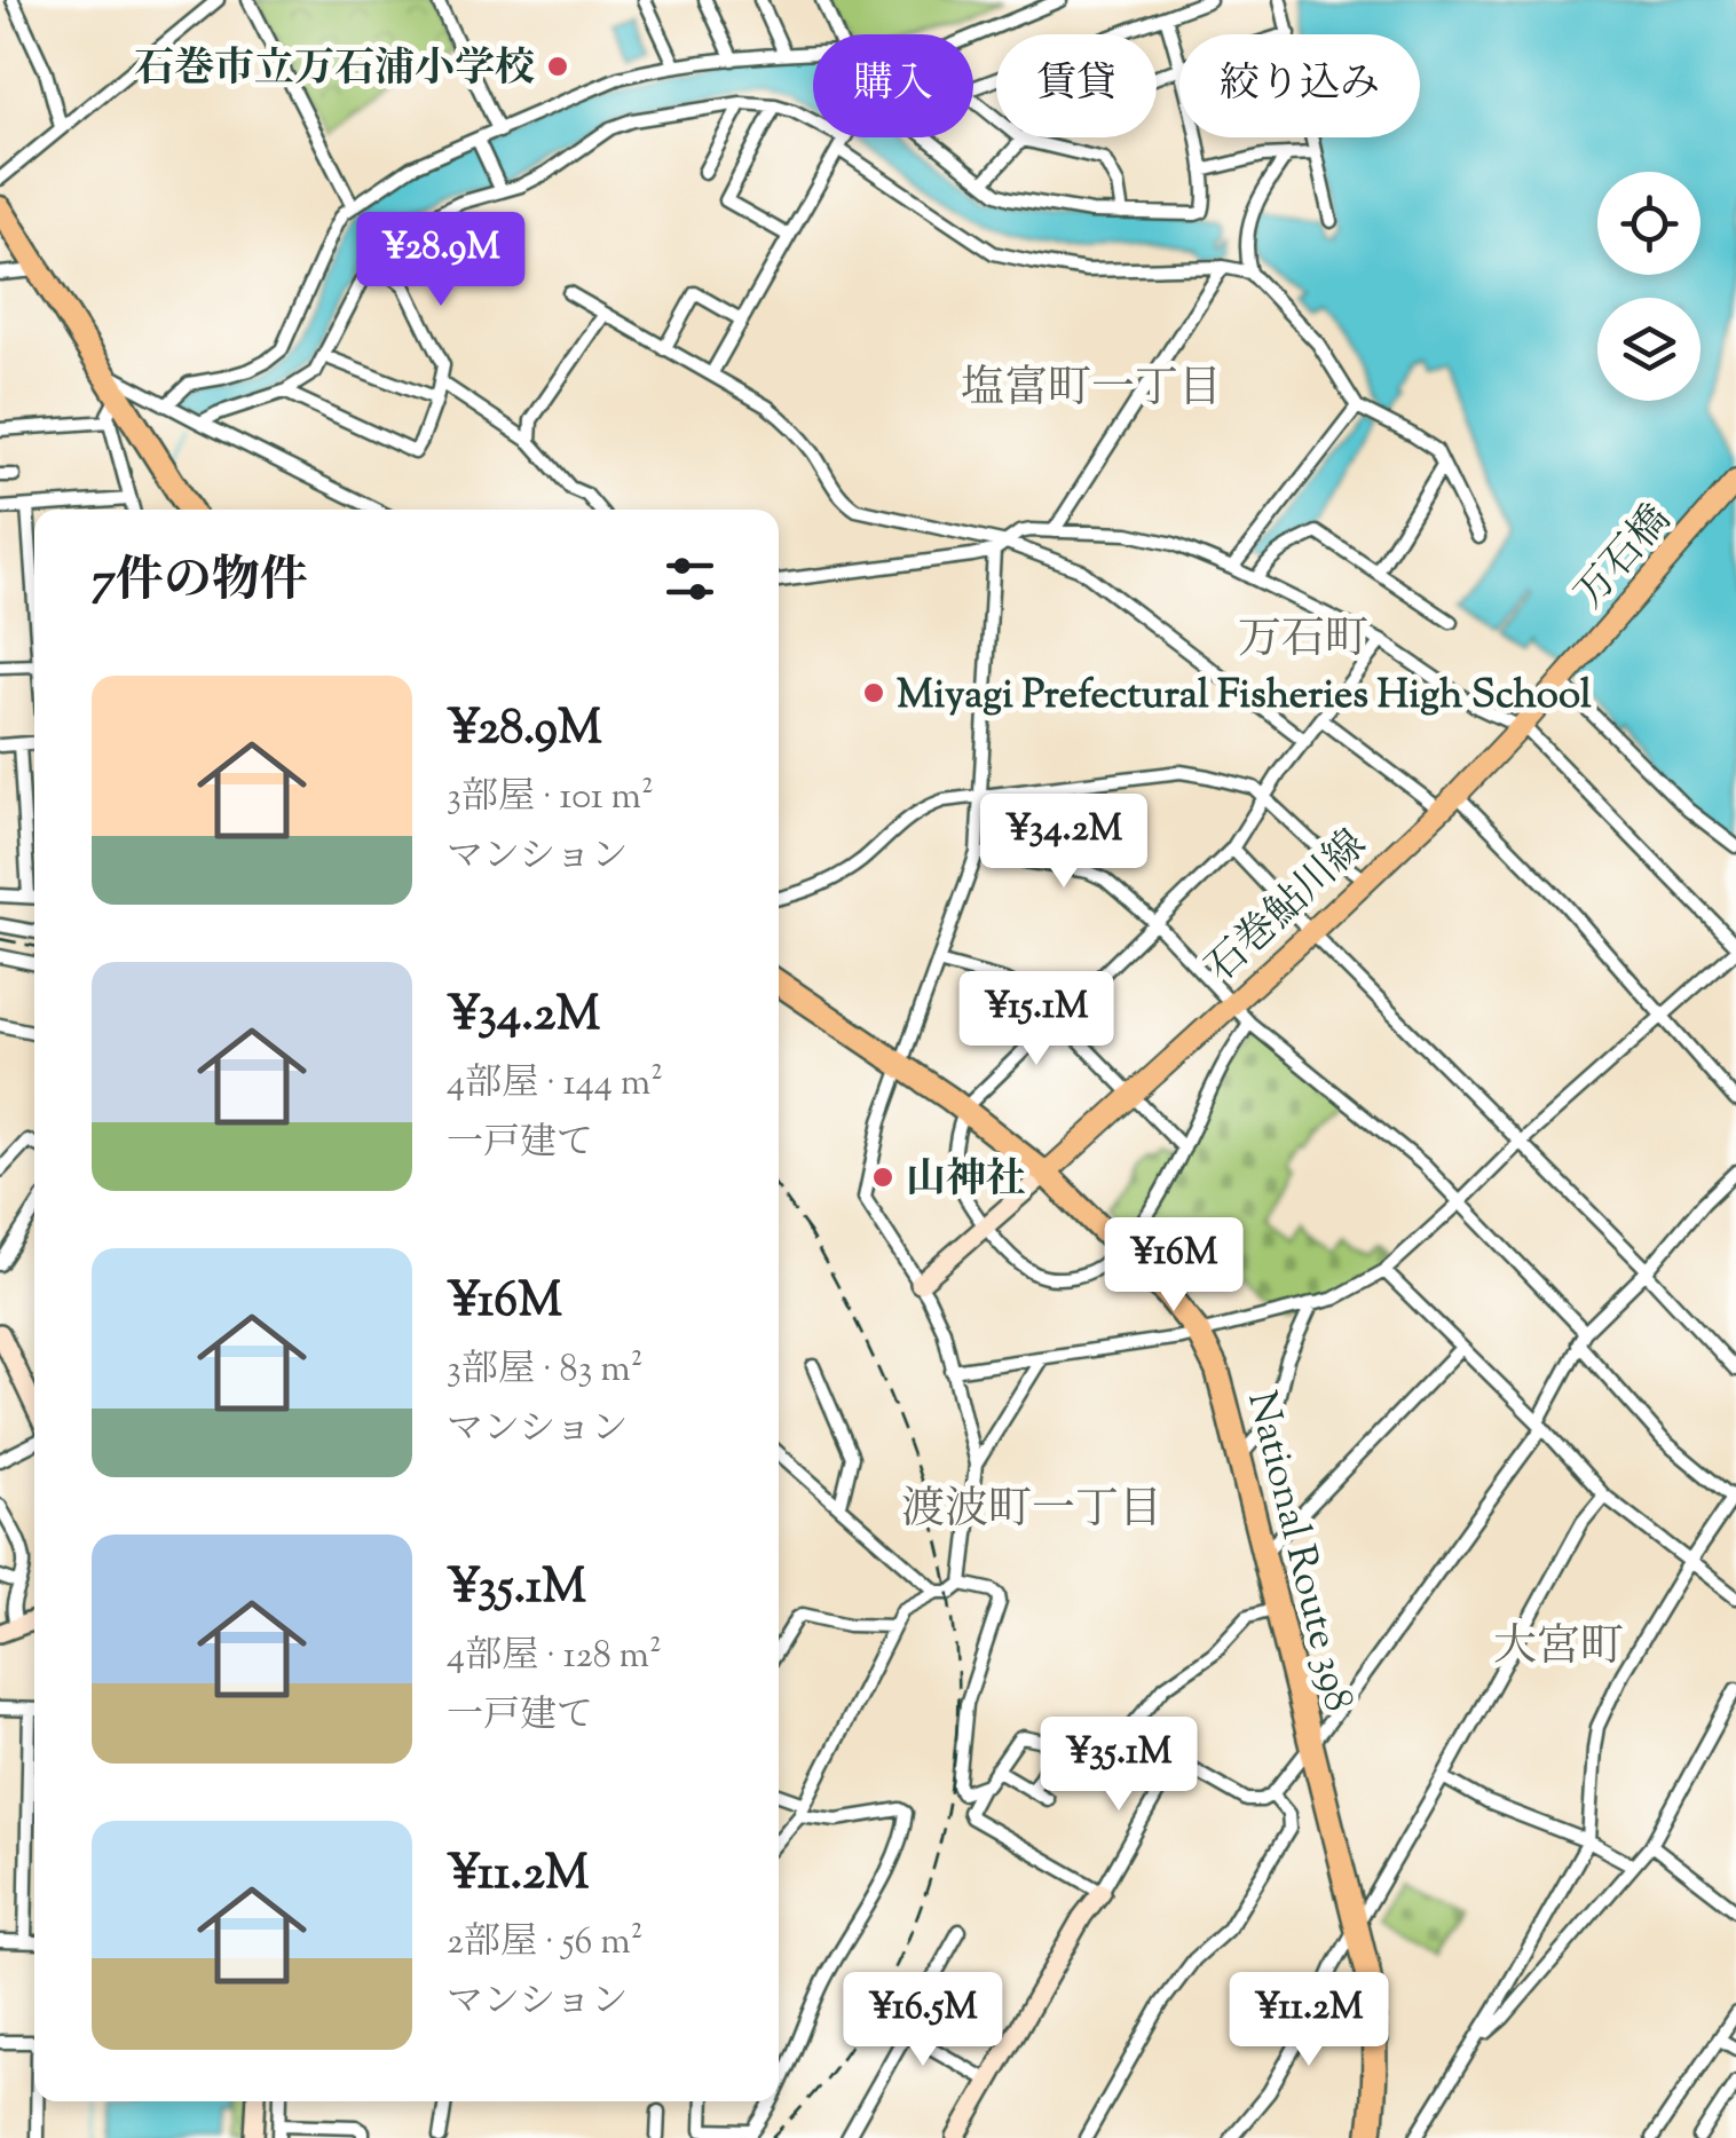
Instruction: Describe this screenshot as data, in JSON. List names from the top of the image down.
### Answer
{
  "streets": {
    "highway": ["National Route 398"],
    "main road": ["万石橋", "石巻鮎川線"]
  },
  "crossings": [
    ["万石橋", "石巻鮎川線"],
    ["石巻鮎川線", "National Route 398"]
  ],
  "districts": [
    "塩富町一丁目",
    "万石町",
    "渡波町一丁目",
    "大宮町"
  ],
  "places": ["石巻市立万石浦小学校", "Miyagi Prefectural Fisheries High School", "山神社"],
  "page": {
    "chip": ["購入", "賃貸", "絞り込み"],
    "price": [
      "¥28.9M",
      "¥34.2M",
      "¥15.1M",
      "¥16M",
      "¥35.1M",
      "¥16.5M",
      "¥11.2M"
    ],
    "heading": "7件の物件",
    "list": [
      {
        "name": "¥28.9M",
        "note": "3部屋 · 101 m² · マンション"
      },
      {
        "name": "¥34.2M",
        "note": "4部屋 · 144 m² · 一戸建て"
      },
      {
        "name": "¥16M",
        "note": "3部屋 · 83 m² · マンション"
      },
      {
        "name": "¥35.1M",
        "note": "4部屋 · 128 m² · 一戸建て"
      },
      {
        "name": "¥11.2M",
        "note": "2部屋 · 56 m² · マンション"
      }
    ]
  }
}
